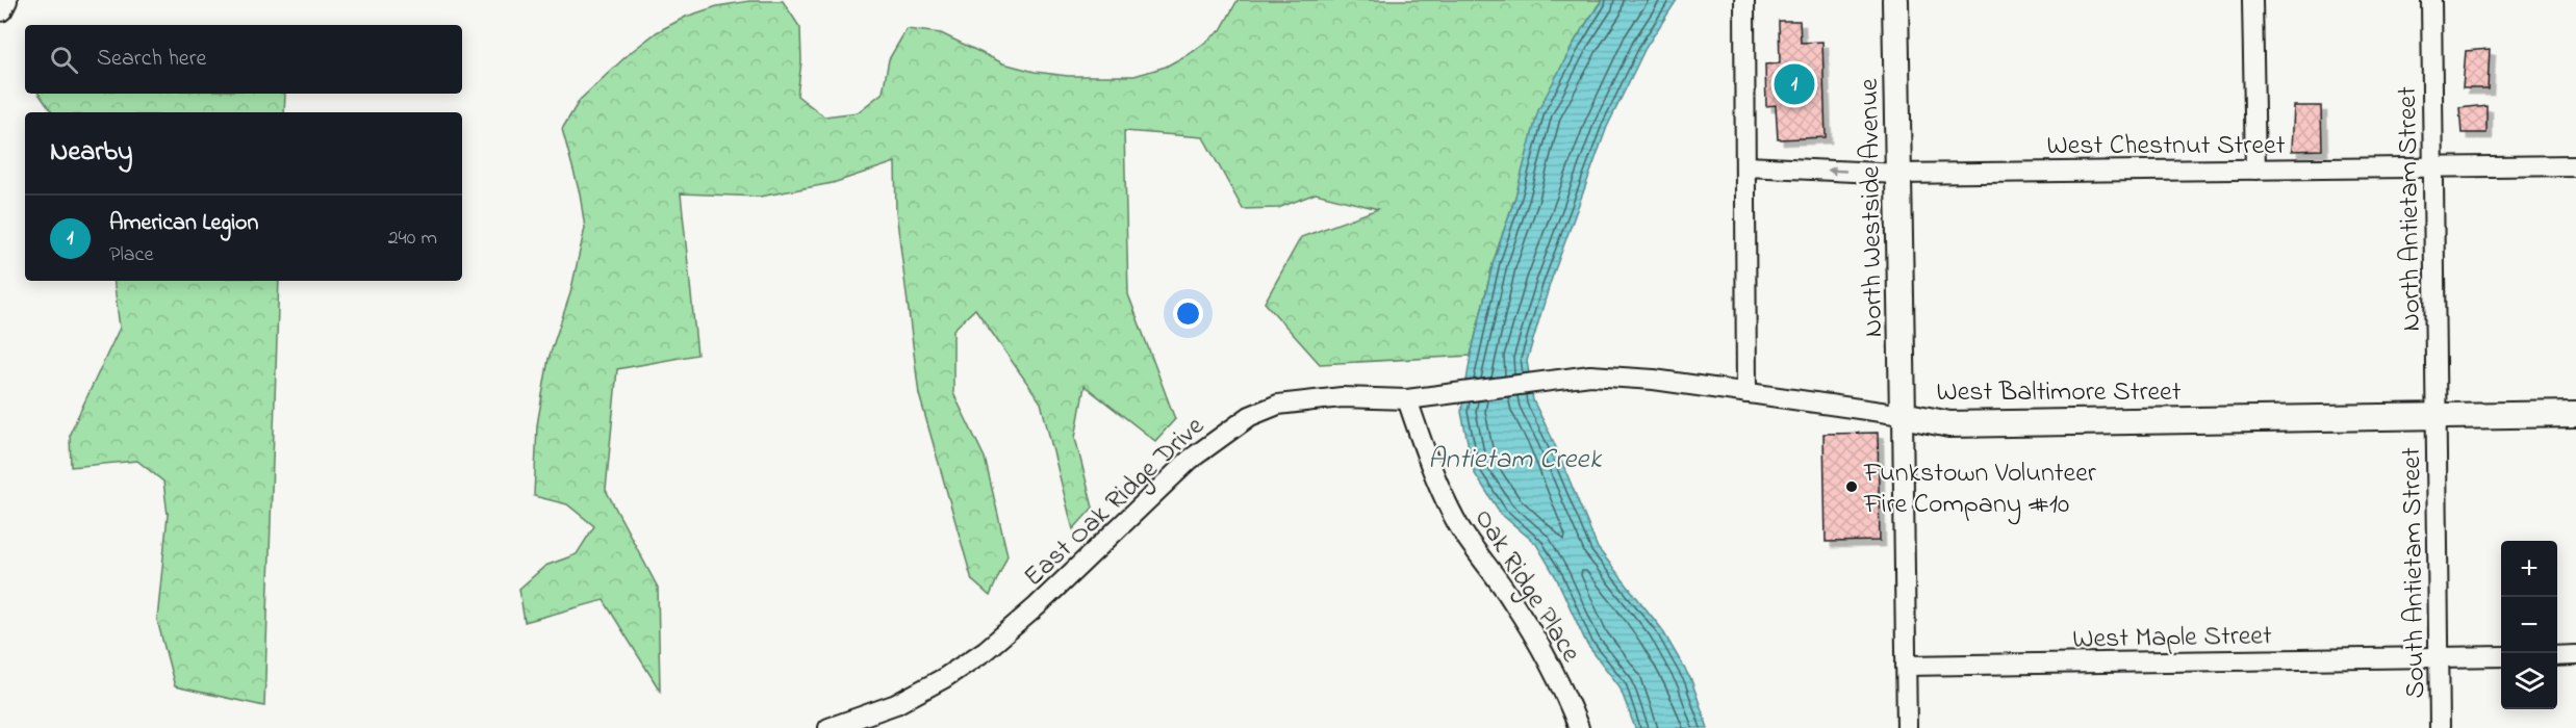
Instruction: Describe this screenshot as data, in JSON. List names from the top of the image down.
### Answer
{
  "streets": {
    "main road": ["North Westside Avenue", "West Baltimore Street"],
    "street": [
      "West Chestnut Street",
      "North Antietam Street",
      "East Oak Ridge Drive",
      "South Antietam Street",
      "Oak Ridge Place",
      "West Maple Street"
    ]
  },
  "crossings": [
    ["West Chestnut Street", "North Westside Avenue"],
    ["West Chestnut Street", "North Antietam Street"],
    ["North Westside Avenue", "West Baltimore Street"],
    ["North Antietam Street", "West Baltimore Street"],
    ["North Antietam Street", "South Antietam Street"],
    ["West Baltimore Street", "East Oak Ridge Drive"],
    ["West Baltimore Street", "South Antietam Street"],
    ["East Oak Ridge Drive", "Oak Ridge Place"],
    ["South Antietam Street", "West Maple Street"]
  ],
  "water": ["Antietam Creek"],
  "places": ["Funkstown Volunteer Fire Company #10"],
  "page": {
    "search": "Search here",
    "pins": "1",
    "heading": "Nearby",
    "list": [
      {
        "mark": "1",
        "name": "American Legion",
        "note": "Place",
        "value": "240 m"
      }
    ],
    "map_buttons": ["+", "−"]
  }
}
